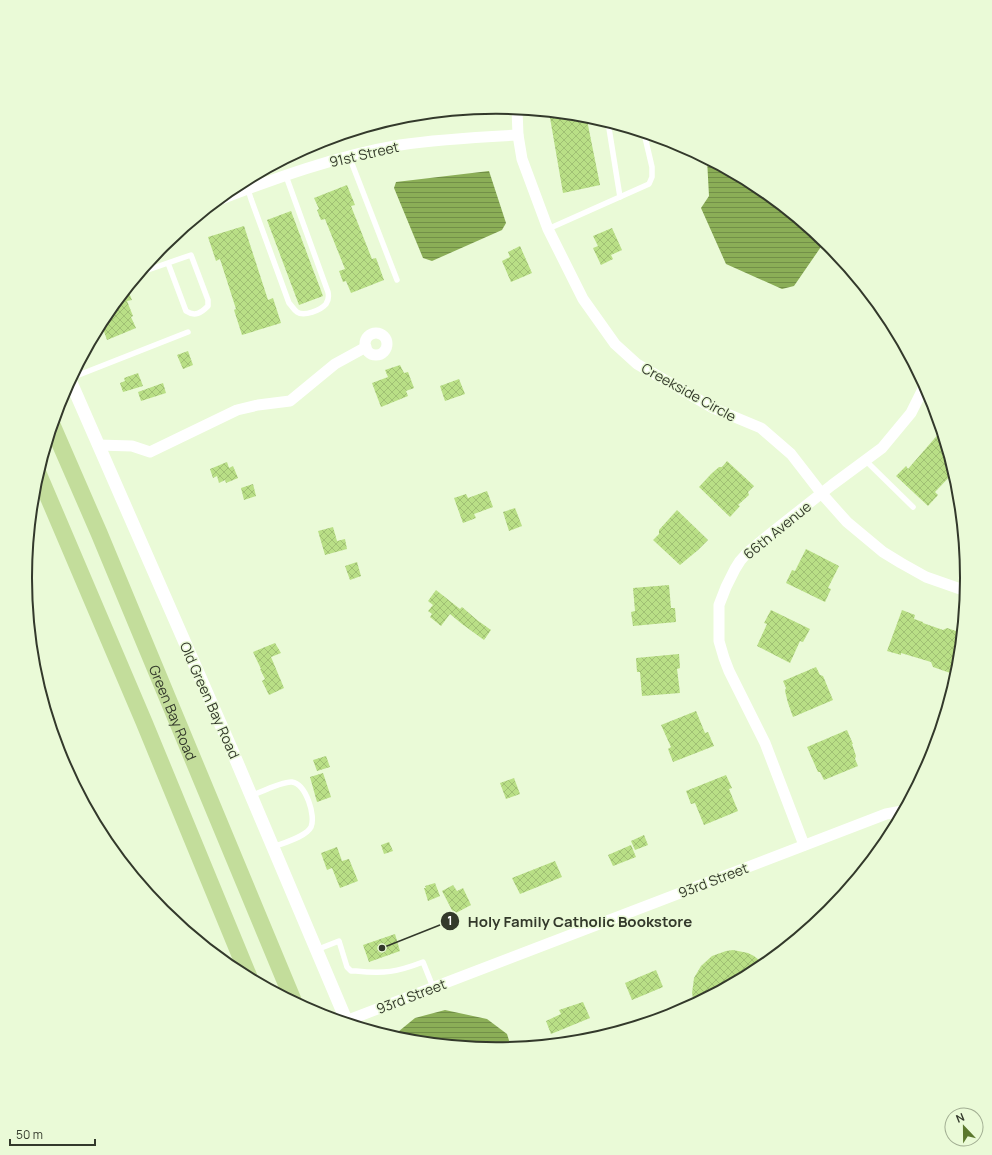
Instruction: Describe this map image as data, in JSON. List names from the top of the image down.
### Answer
{
  "streets": {
    "main road": ["Green Bay Road"],
    "street": [
      "91st Street",
      "Creekside Circle",
      "66th Avenue",
      "Old Green Bay Road",
      "93rd Street"
    ]
  },
  "crossings": [
    ["91st Street", "Creekside Circle"],
    ["Creekside Circle", "66th Avenue"],
    ["66th Avenue", "93rd Street"]
  ],
  "places": ["Holy Family Catholic Bookstore"],
  "scale_bar": "50 m",
  "north": "top"
}
